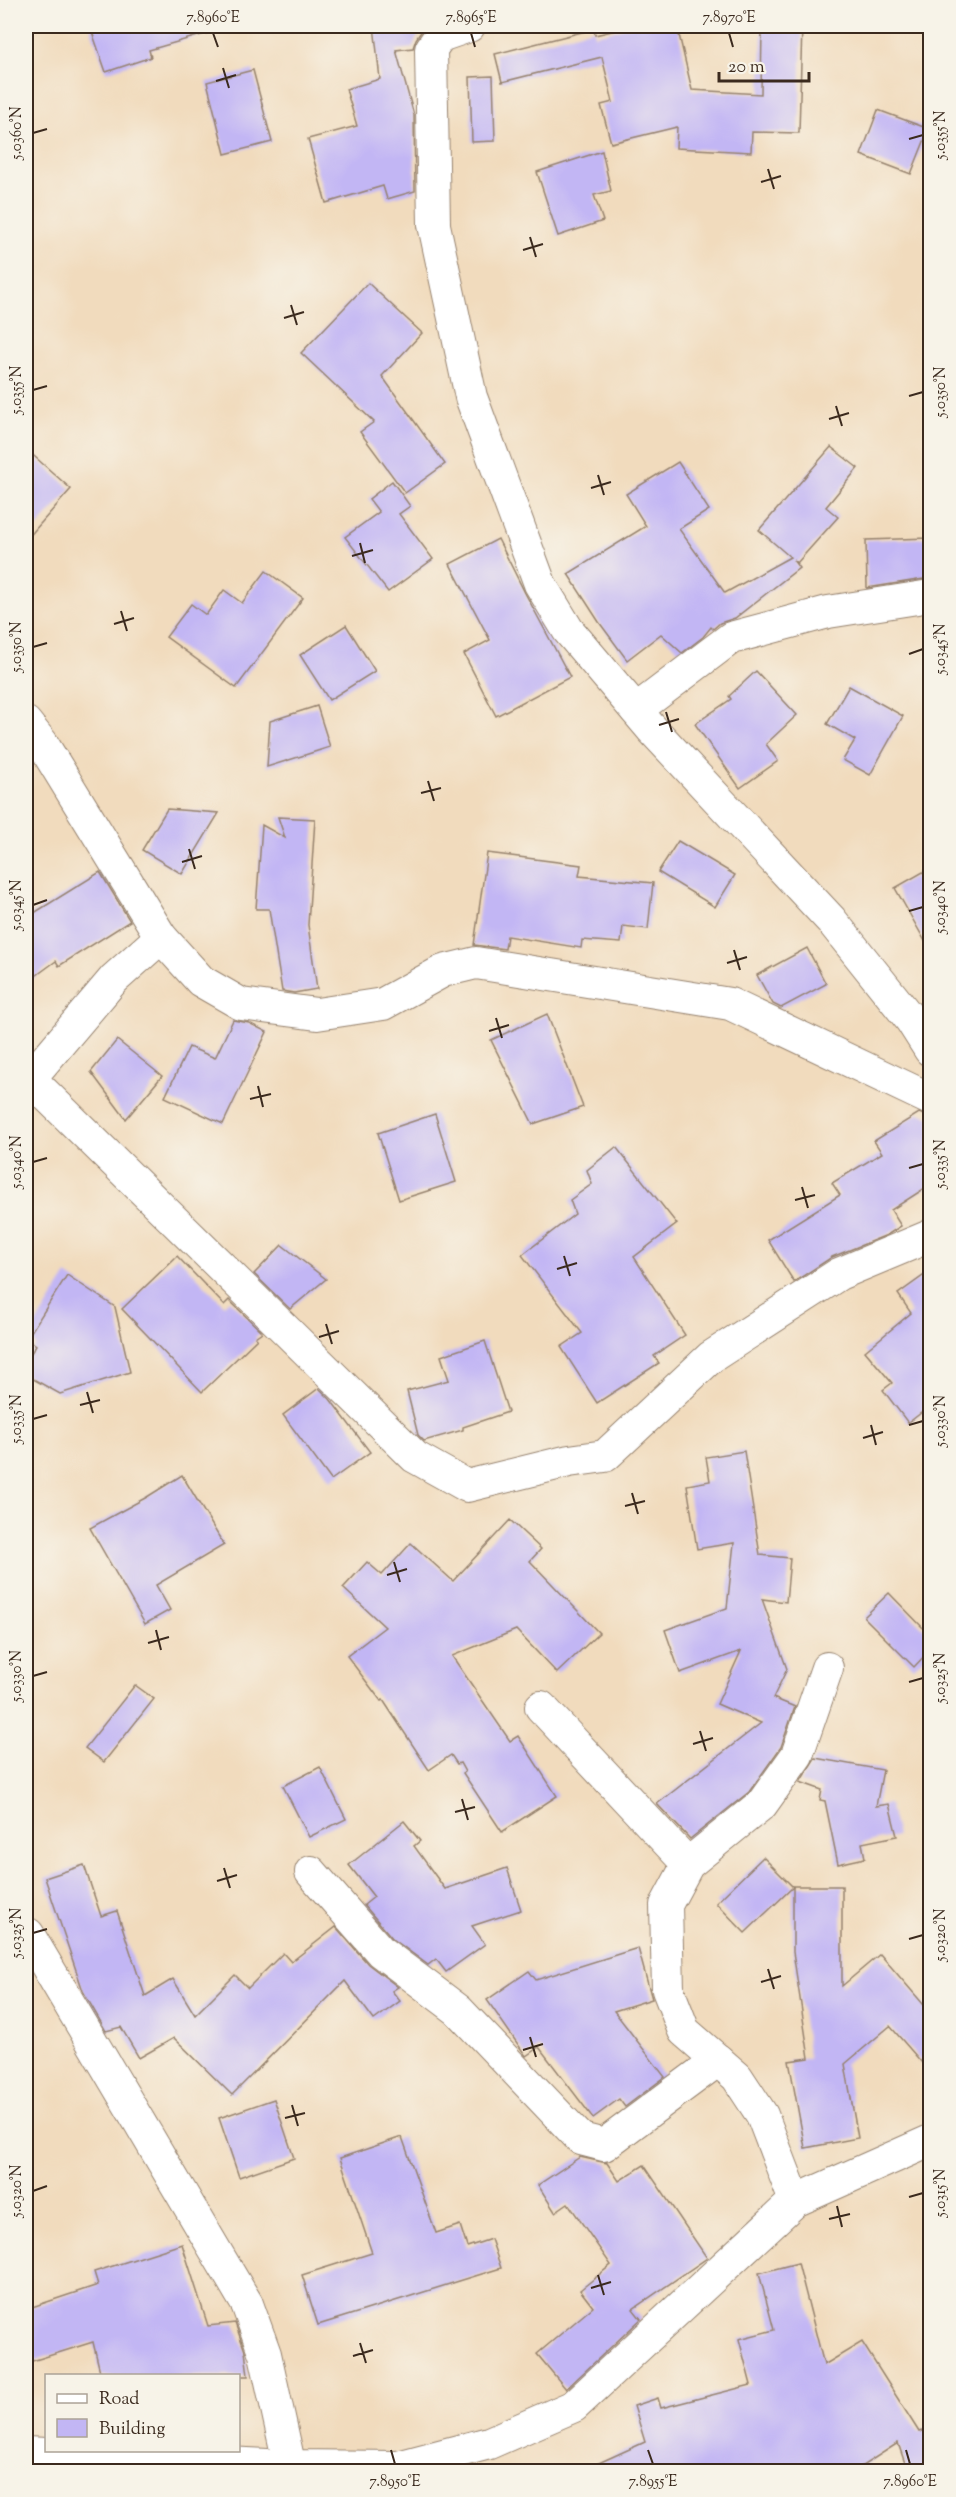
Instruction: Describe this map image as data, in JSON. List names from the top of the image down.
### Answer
{
  "legend": ["Road", "Building"],
  "scale_bar": "20 m",
  "coordinates": [
    "7.8960°E",
    "7.8965°E",
    "7.8970°E",
    "5.0360°N",
    "5.0355°N",
    "5.0350°N",
    "5.0345°N",
    "5.0340°N",
    "5.0335°N",
    "5.0330°N",
    "5.0325°N",
    "5.0320°N",
    "5.0315°N",
    "7.8950°E",
    "7.8955°E"
  ]
}
